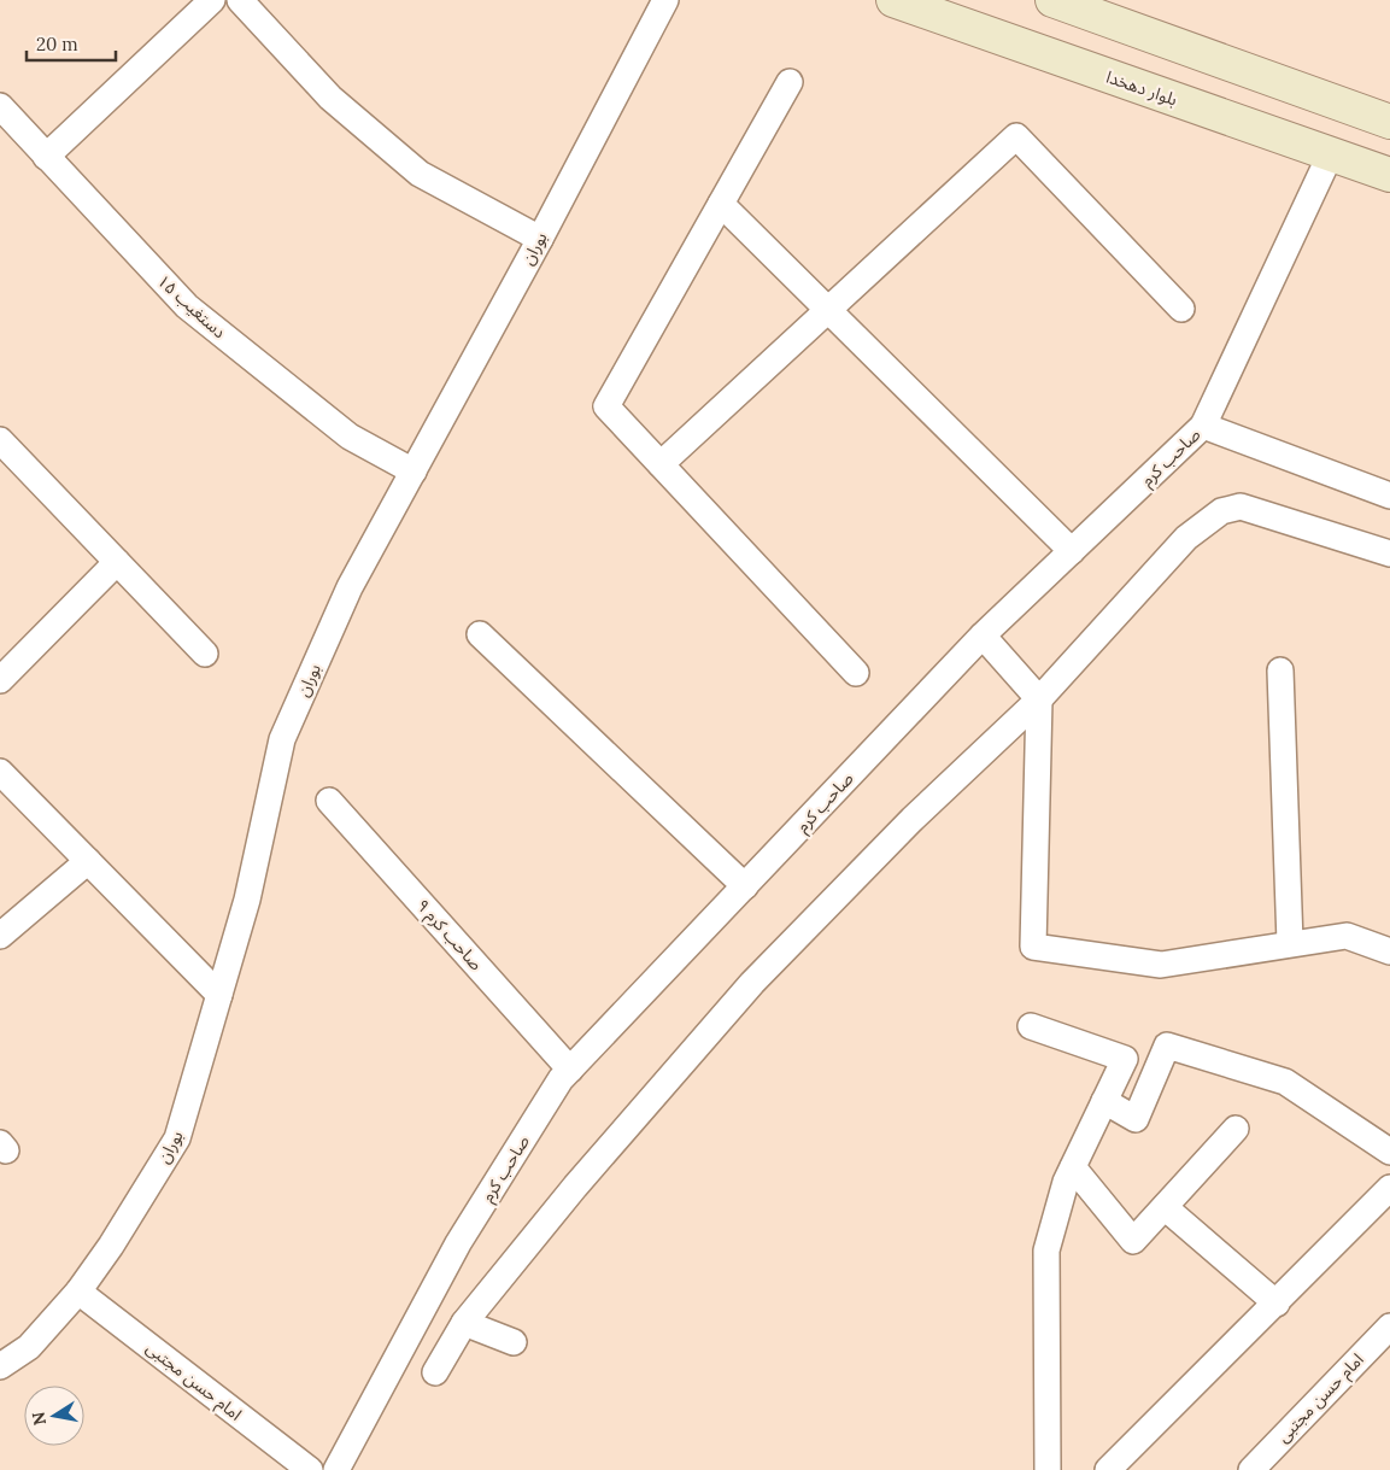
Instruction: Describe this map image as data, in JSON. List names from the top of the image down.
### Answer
{
  "streets": {
    "street": [
      "بلوار دهخدا",
      "بوران",
      "دستغیب ۱۵",
      "صاحب کرم",
      "صاحب کرم ۹",
      "امام حسن مجتبی"
    ]
  },
  "crossings": [
    ["بلوار دهخدا", "صاحب کرم"],
    ["بوران", "دستغیب ۱۵"],
    ["بوران", "امام حسن مجتبی"],
    ["صاحب کرم", "صاحب کرم ۹"]
  ],
  "scale_bar": "20 m",
  "north": "left"
}
